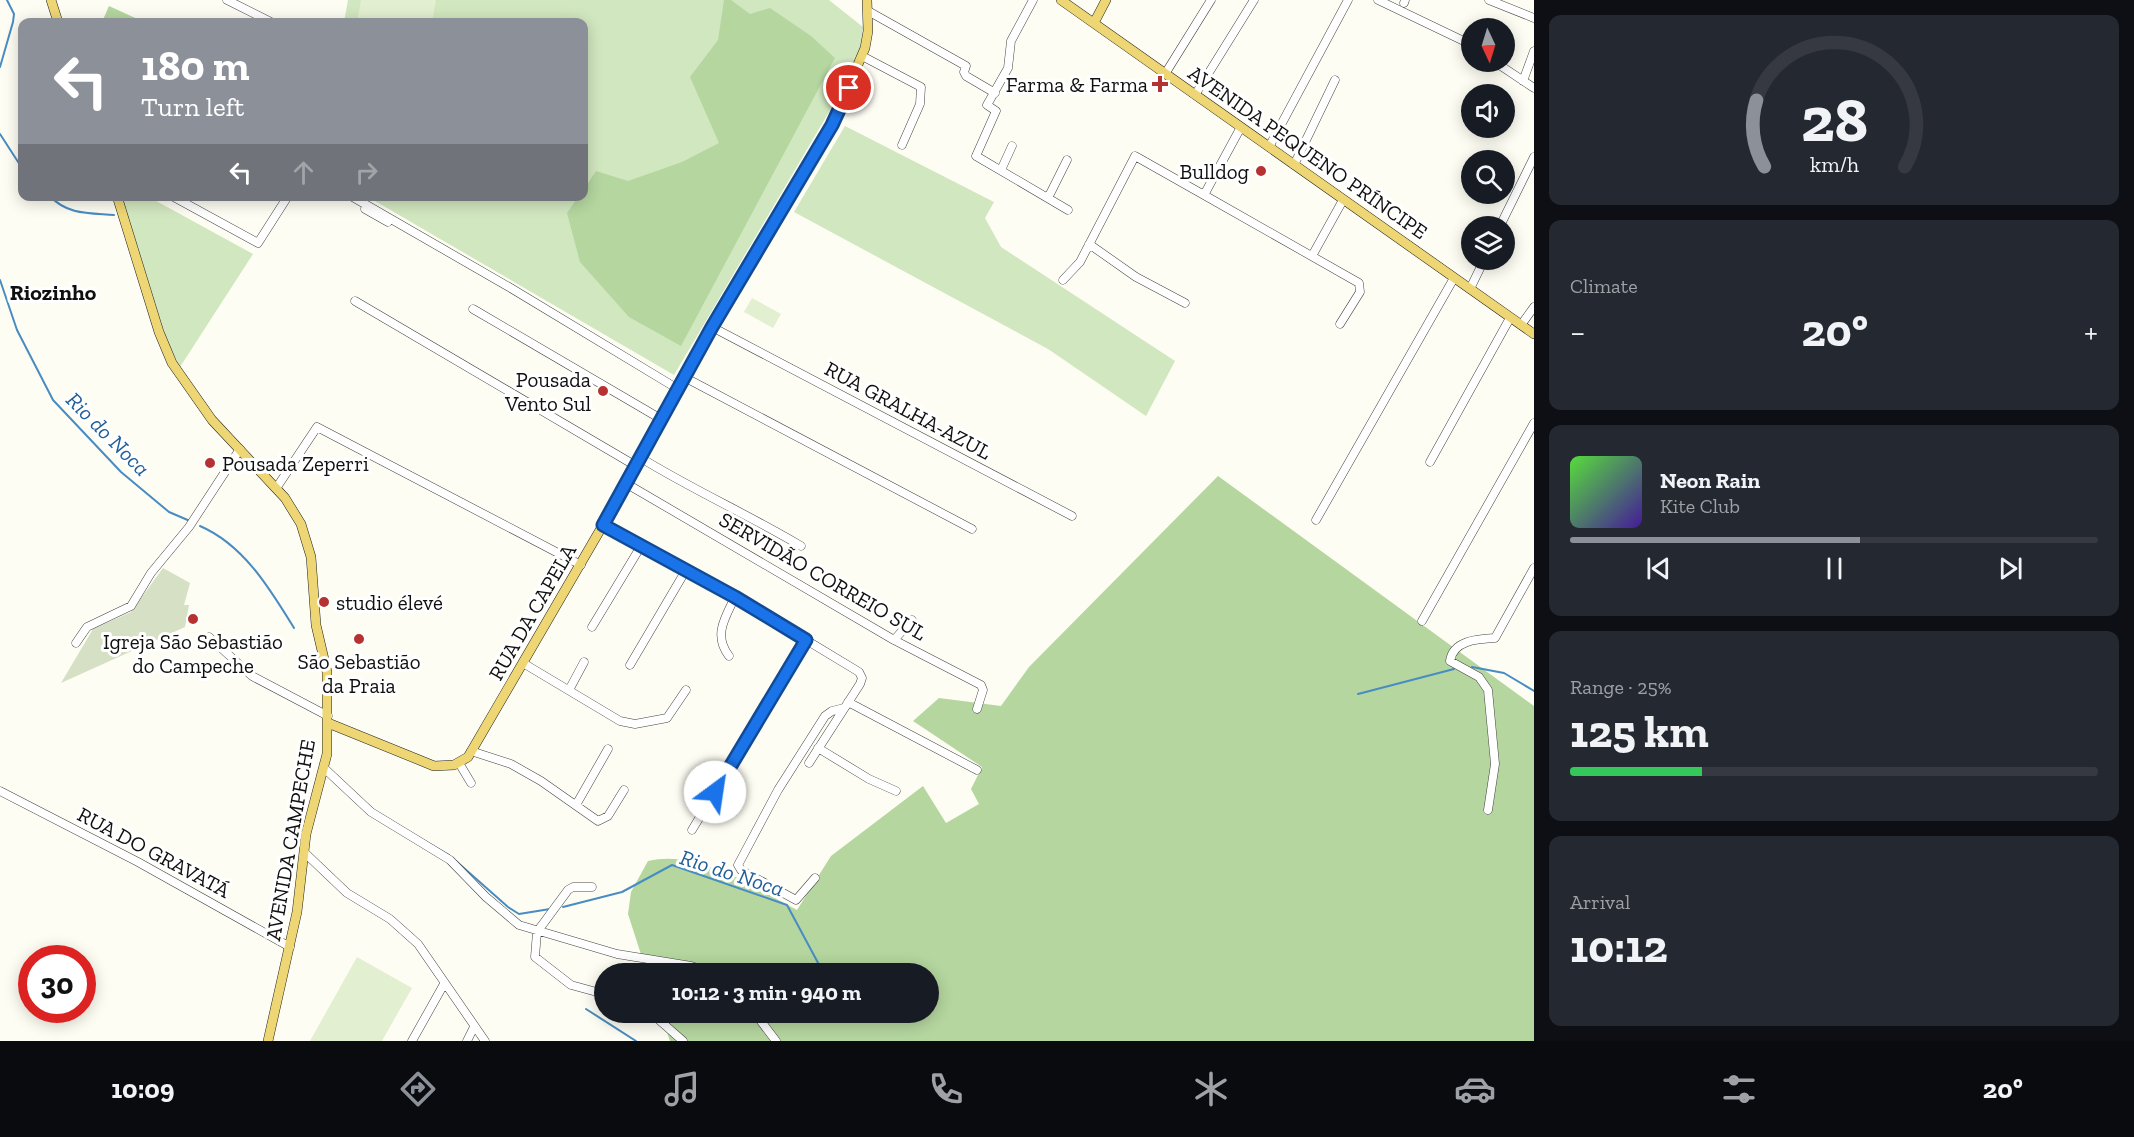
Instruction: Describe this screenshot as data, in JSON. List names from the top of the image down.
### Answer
{
  "streets": {
    "main road": ["AVENIDA PEQUENO PRÍNCIPE", "RUA DA CAPELA", "AVENIDA CAMPECHE"],
    "street": ["RUA GRALHA-AZUL", "SERVIDÃO CORREIO SUL", "RUA DO GRAVATÁ"]
  },
  "crossings": [
    ["RUA GRALHA-AZUL", "RUA DA CAPELA"],
    ["SERVIDÃO CORREIO SUL", "RUA DA CAPELA"],
    ["AVENIDA CAMPECHE", "RUA DO GRAVATÁ"]
  ],
  "districts": ["Riozinho"],
  "water": ["Rio do Noca"],
  "places": {
    "health": ["Farma & Farma"],
    "other": [
      "Bulldog",
      "Pousada Vento Sul",
      "Pousada Zeperri",
      "studio élevé",
      "Igreja São Sebastião do Campeche",
      "São Sebastião da Praia"
    ]
  },
  "north": "bottom",
  "page": {
    "turn": ["180 m", "Turn left"],
    "tile": [
      "Climate",
      ["Range · 25%", "125 km"],
      ["Arrival", "10:12"]
    ],
    "heat": ["−", "20°", "+"],
    "song": ["Neon Rain", "Kite Club"],
    "limit": "30",
    "trip": "10:12 · 3 min · 940 m",
    "tabs": ["10:09", "20°"],
    "gauge": ["28", "km/h"]
  }
}
